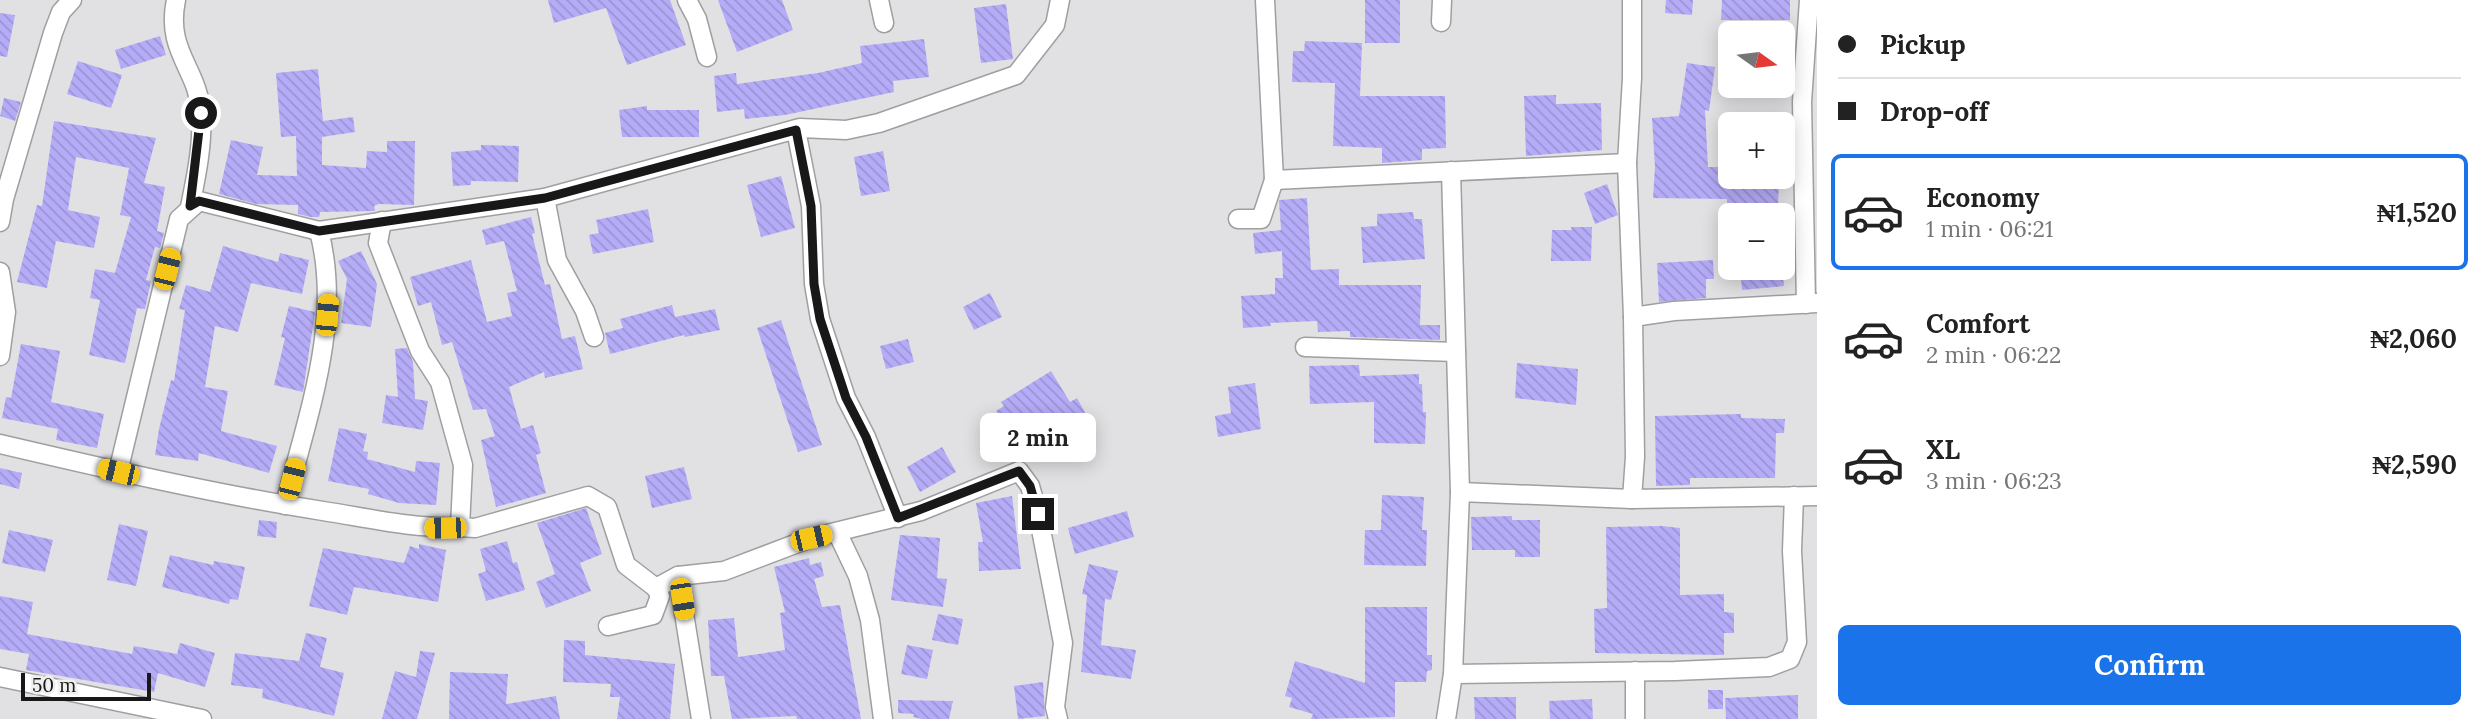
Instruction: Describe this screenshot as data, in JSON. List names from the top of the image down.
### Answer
{
  "scale_bar": "50 m",
  "north": "right",
  "page": {
    "banner": ["Pickup", "Drop-off"],
    "map_buttons": ["+", "−"],
    "list": [
      {
        "name": "Economy",
        "note": "1 min · 06:21",
        "value": "₦1,520"
      },
      {
        "name": "Comfort",
        "note": "2 min · 06:22",
        "value": "₦2,060"
      },
      {
        "name": "XL",
        "note": "3 min · 06:23",
        "value": "₦2,590"
      }
    ],
    "bubble": "2 min",
    "buttons": "Confirm",
    "scale": "50 m"
  }
}
